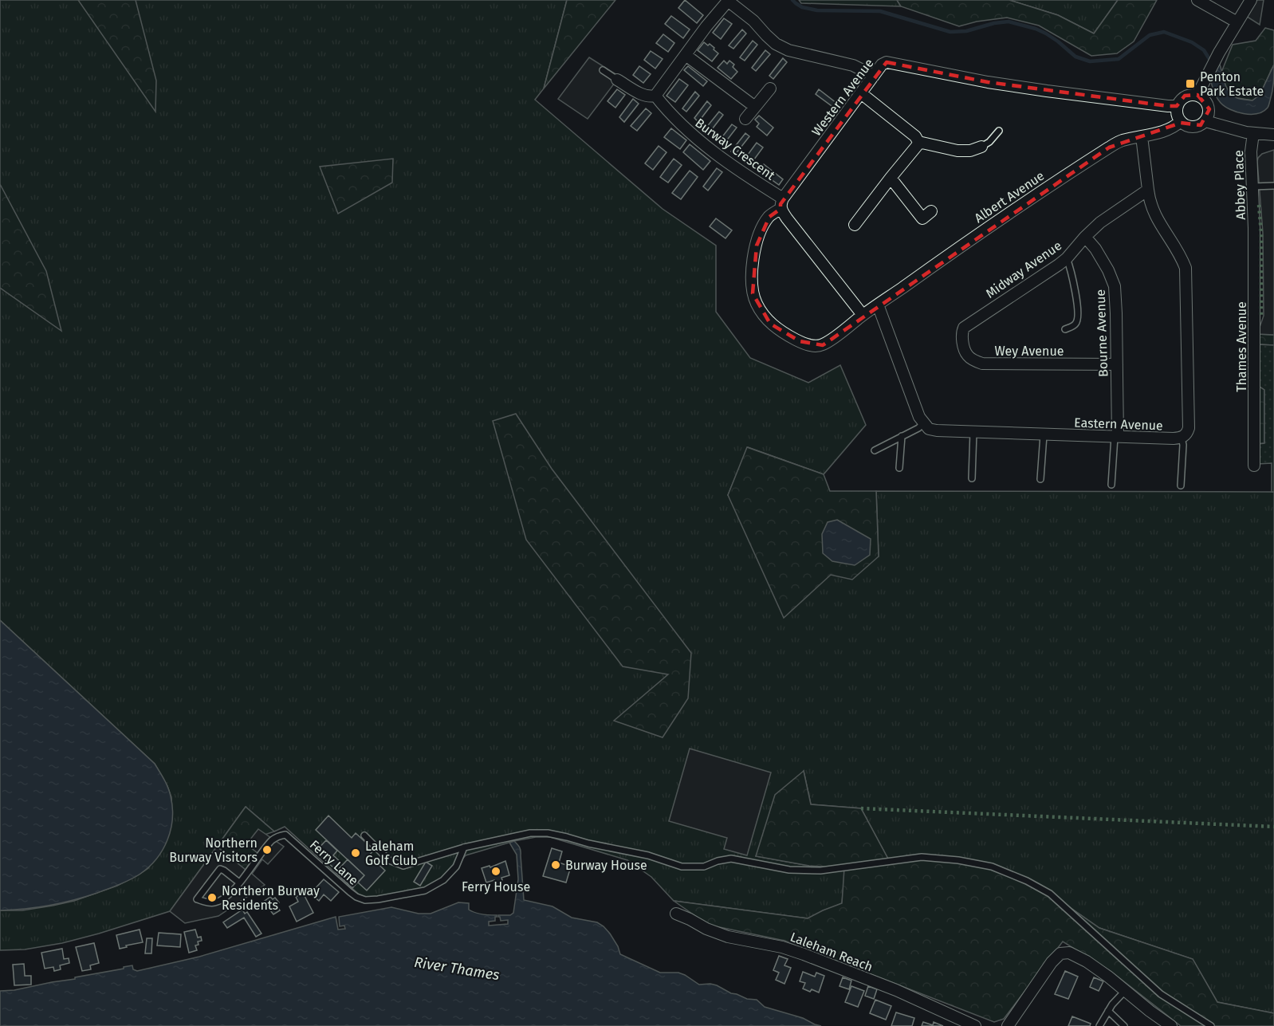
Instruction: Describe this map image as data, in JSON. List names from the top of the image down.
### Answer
{
  "streets": {
    "street": [
      "Western Avenue",
      "Burway Crescent",
      "Abbey Place",
      "Albert Avenue",
      "Midway Avenue",
      "Bourne Avenue",
      "Thames Avenue",
      "Wey Avenue",
      "Eastern Avenue",
      "Laleham Reach"
    ],
    "lane": ["Ferry Lane"]
  },
  "crossings": [
    ["Western Avenue", "Burway Crescent"],
    ["Western Avenue", "Abbey Place"],
    ["Western Avenue", "Albert Avenue"],
    ["Abbey Place", "Albert Avenue"],
    ["Abbey Place", "Thames Avenue"],
    ["Midway Avenue", "Bourne Avenue"],
    ["Midway Avenue", "Wey Avenue"],
    ["Midway Avenue", "Eastern Avenue"],
    ["Bourne Avenue", "Wey Avenue"],
    ["Bourne Avenue", "Eastern Avenue"]
  ],
  "water": ["River Thames"],
  "places": {
    "transit": ["Penton Park Estate"],
    "other": [
      "Northern Burway Visitors",
      "Laleham Golf Club",
      "Burway House",
      "Ferry House",
      "Northern Burway Residents"
    ]
  }
}
